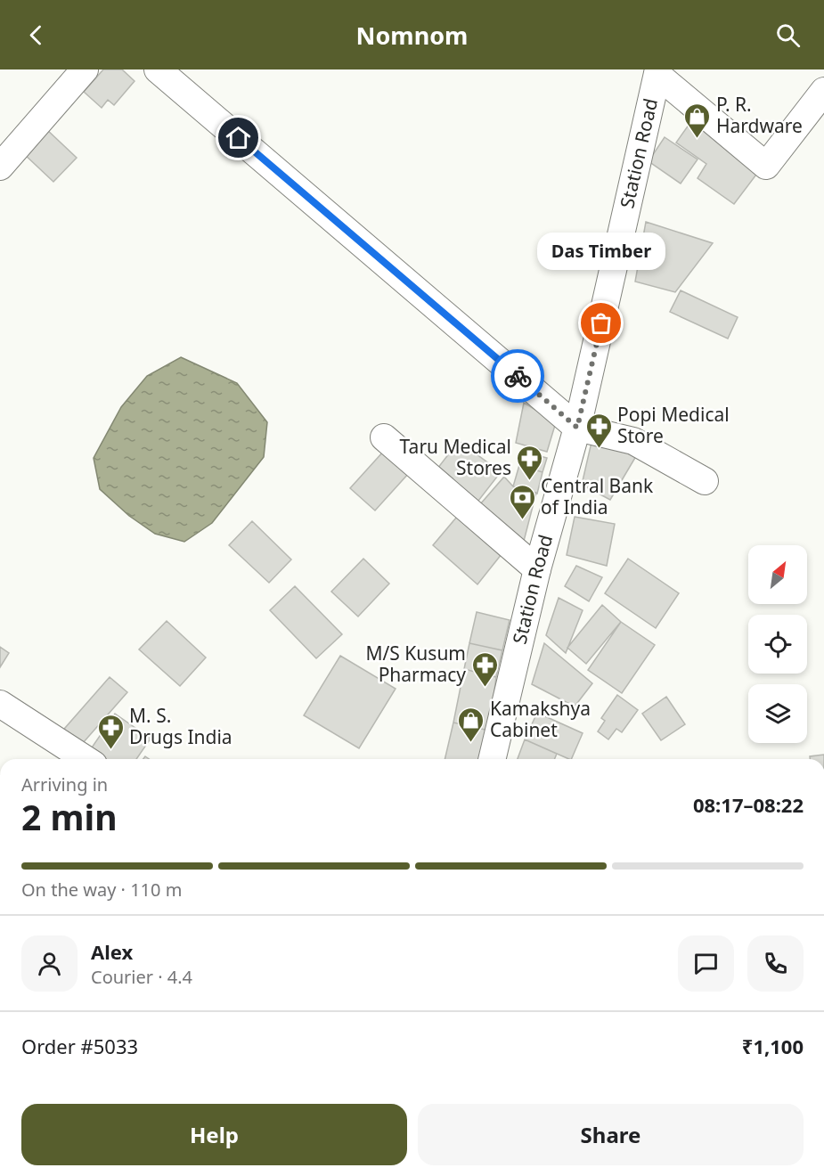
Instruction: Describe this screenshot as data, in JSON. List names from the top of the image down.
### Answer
{
  "streets": {
    "street": ["Station Road"]
  },
  "places": {
    "shop": ["P. R. Hardware", "Kamakshya Cabinet"],
    "other": ["Das Timber"],
    "pharmacy": [
      "Popi Medical Store",
      "Taru Medical Stores",
      "M/S Kusum Pharmacy",
      "M. S. Drugs India"
    ],
    "bank": ["Central Bank of India"]
  },
  "north": "top right",
  "page": {
    "header": "Nomnom",
    "bubble": "Das Timber",
    "heading": ["2 min", "Arriving in", "08:17–08:22"],
    "panel": [
      "Alex",
      "Courier · 4.4",
      "Order #5033",
      "₹1,100"
    ],
    "bar": "On the way · 110 m",
    "buttons": ["Help", "Share"]
  }
}
